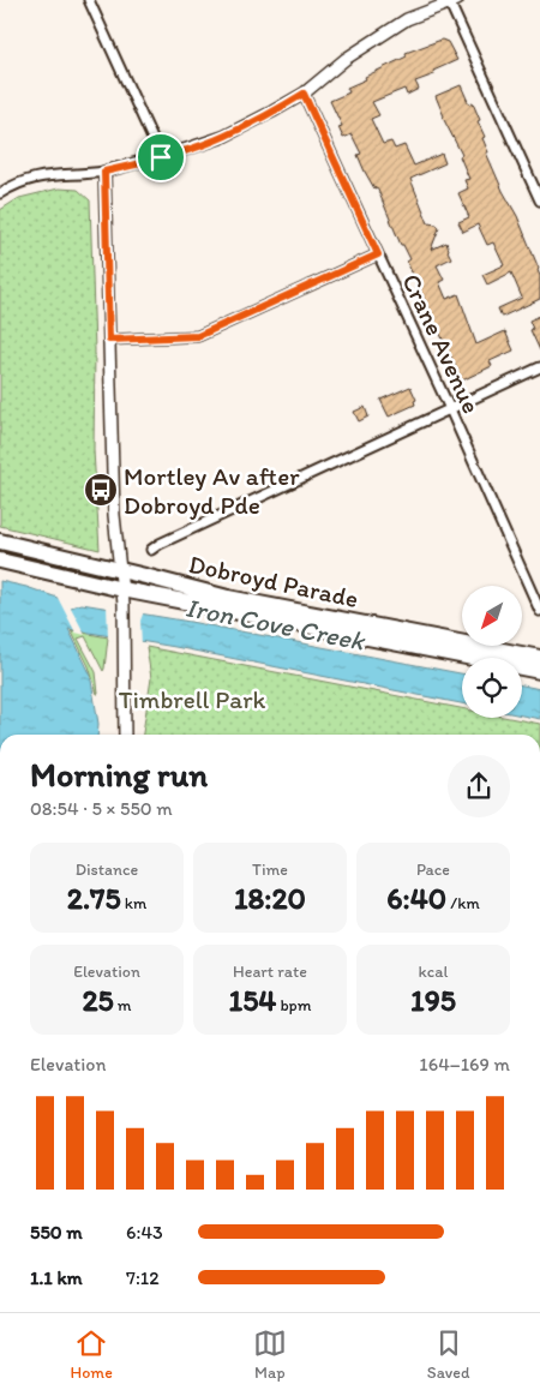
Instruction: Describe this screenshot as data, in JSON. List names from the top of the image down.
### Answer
{
  "streets": {
    "highway": ["Dobroyd Parade"],
    "street": ["Crane Avenue"]
  },
  "water": ["Iron Cove Creek"],
  "parks": ["Timbrell Park"],
  "places": {
    "bus stop": ["Mortley Av after Dobroyd Pde"]
  },
  "north": "bottom left",
  "page": {
    "heading": ["Morning run", "08:54 · 5 × 550 m"],
    "stats": [
      ["Distance", "2.75 km"],
      ["Time", "18:20"],
      ["Pace", "6:40 /km"],
      ["Elevation", "25 m"],
      ["Heart rate", "154 bpm"],
      ["kcal", "195"]
    ],
    "chart": ["Elevation", "164–169 m"],
    "list": [
      {
        "name": "550 m",
        "note": "6:43"
      },
      {
        "name": "1.1 km",
        "note": "7:12"
      }
    ],
    "tabs": ["Home", "Map", "Saved"]
  }
}
